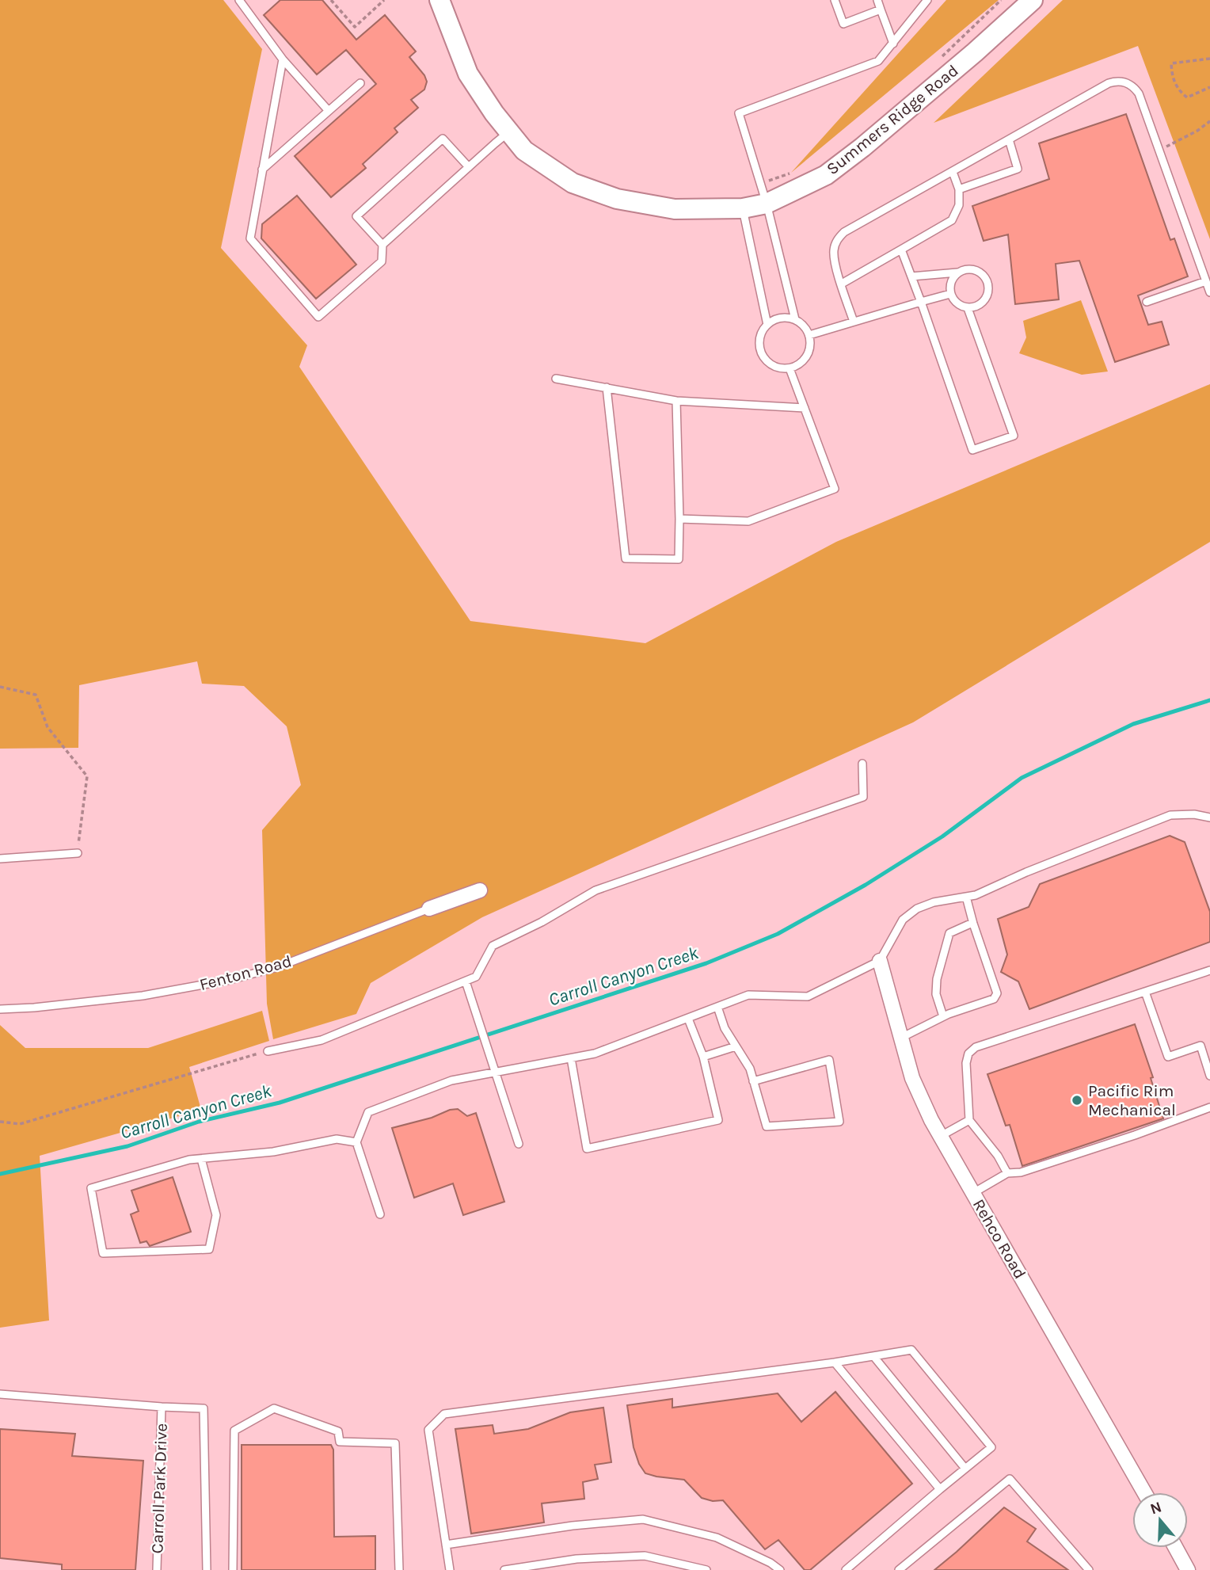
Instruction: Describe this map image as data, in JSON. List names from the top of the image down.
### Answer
{
  "streets": {
    "street": ["Summers Ridge Road", "Fenton Road", "Rehco Road"],
    "lane": ["Carroll Park Drive"]
  },
  "water": ["Carroll Canyon Creek"],
  "places": ["Pacific Rim Mechanical"],
  "north": "top"
}
